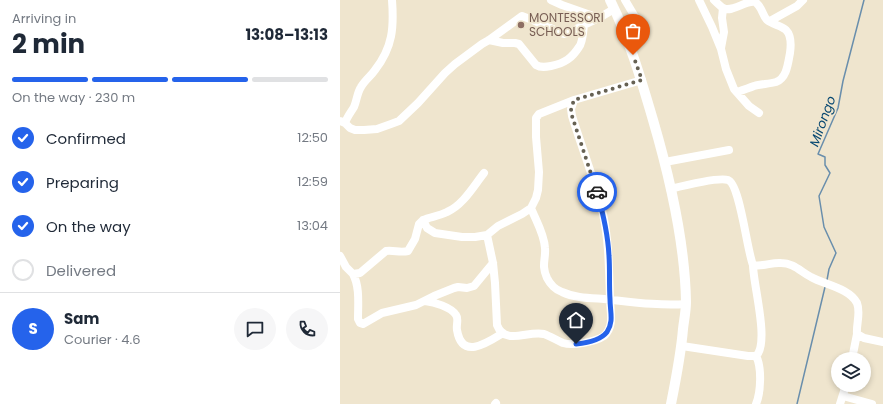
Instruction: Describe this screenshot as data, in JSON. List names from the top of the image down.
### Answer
{
  "water": ["Mirongo"],
  "places": ["MONTESSORI SCHOOLS"],
  "page": {
    "heading": ["2 min", "Arriving in", "13:08–13:13"],
    "panel": ["Sam", "Courier · 4.6"],
    "bar": "On the way · 230 m",
    "list": [
      ["Confirmed", "12:50"],
      ["Preparing", "12:59"],
      ["On the way", "13:04"],
      "Delivered"
    ],
    "round": "S"
  }
}
